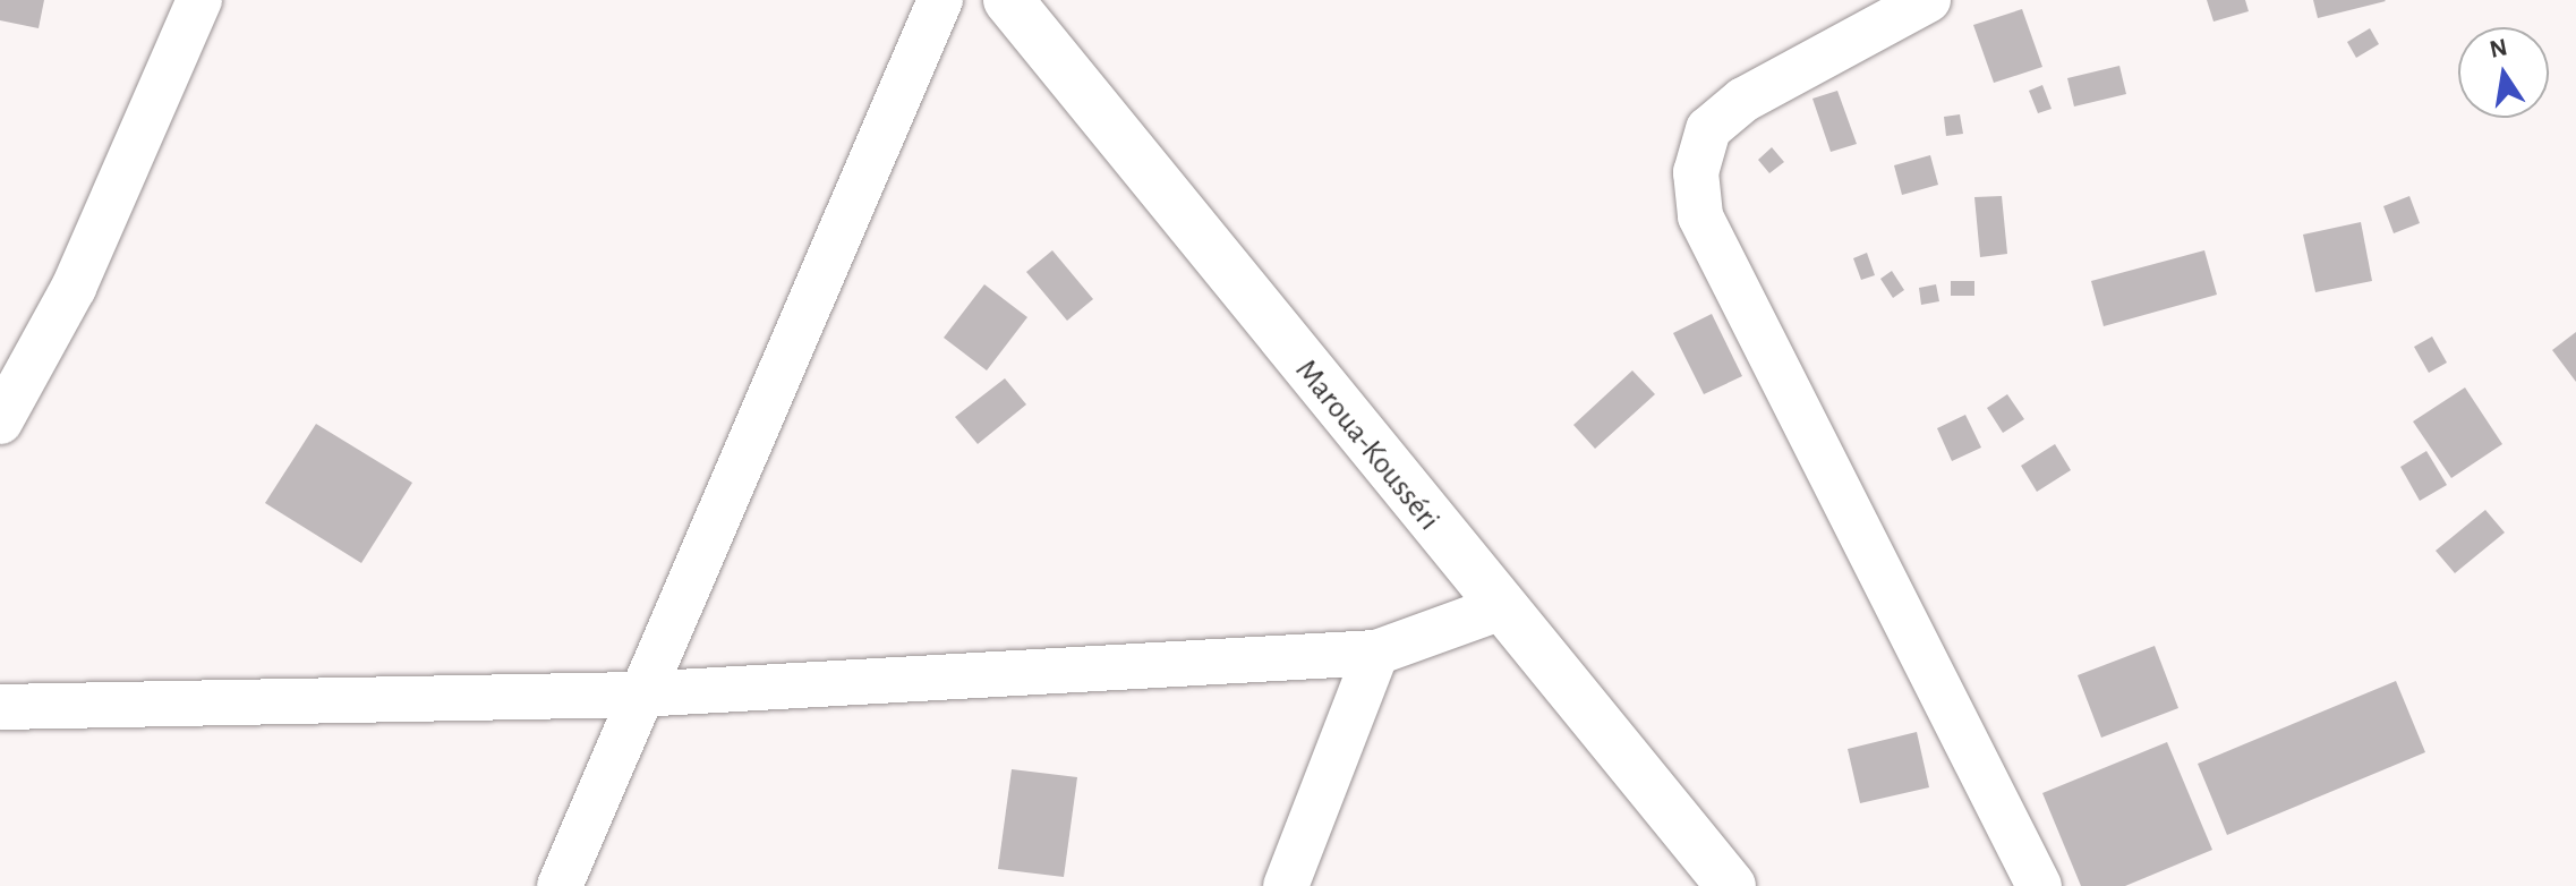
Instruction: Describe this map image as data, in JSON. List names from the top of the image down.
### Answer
{
  "streets": {
    "highway": ["Maroua-Kousséri"]
  },
  "north": "top"
}
